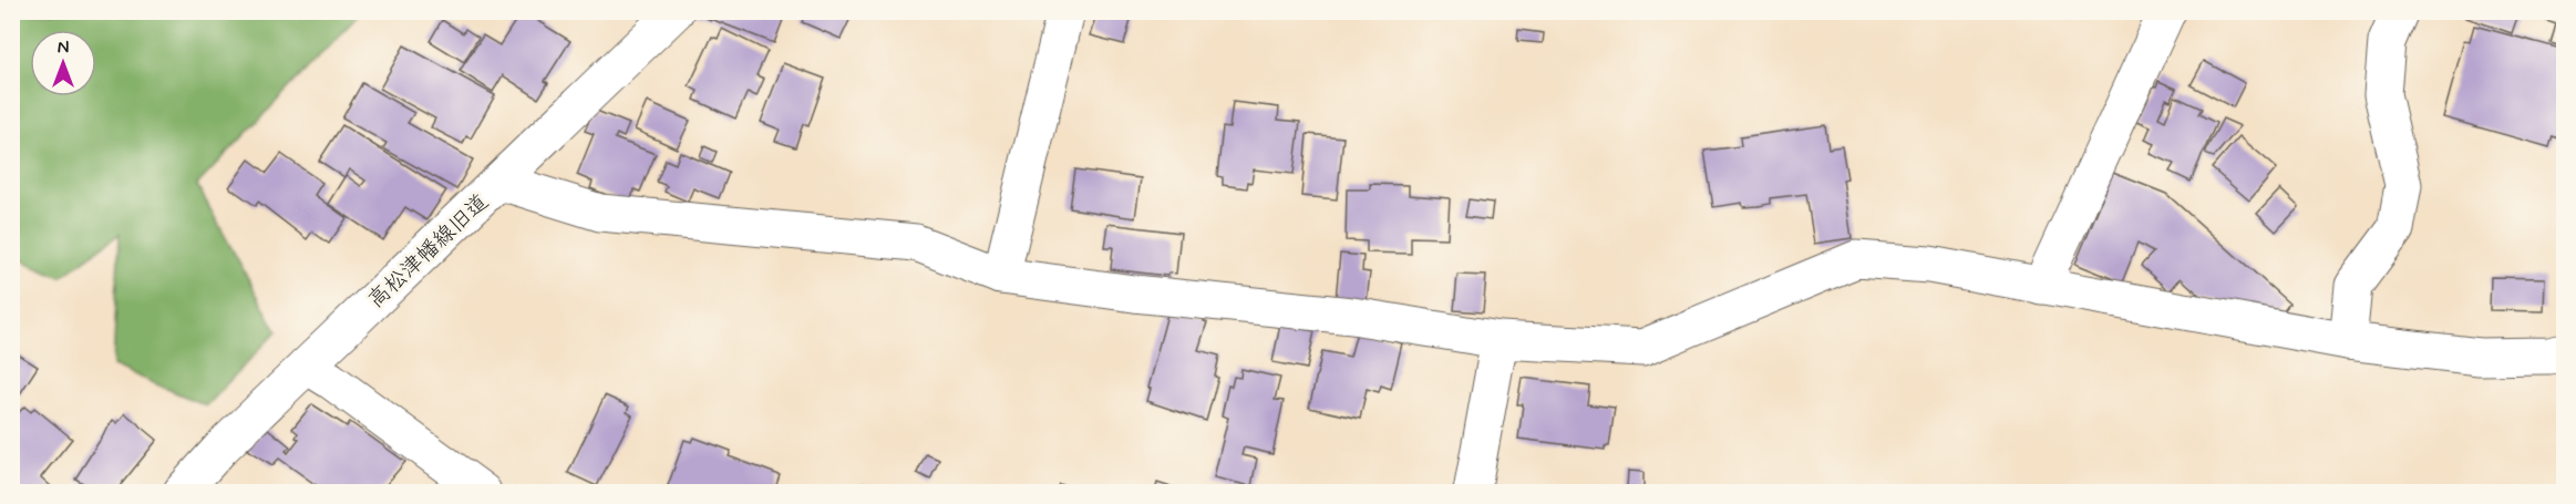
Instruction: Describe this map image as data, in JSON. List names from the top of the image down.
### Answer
{
  "streets": {
    "street": ["高松津幡線旧道"]
  },
  "north": "top"
}
